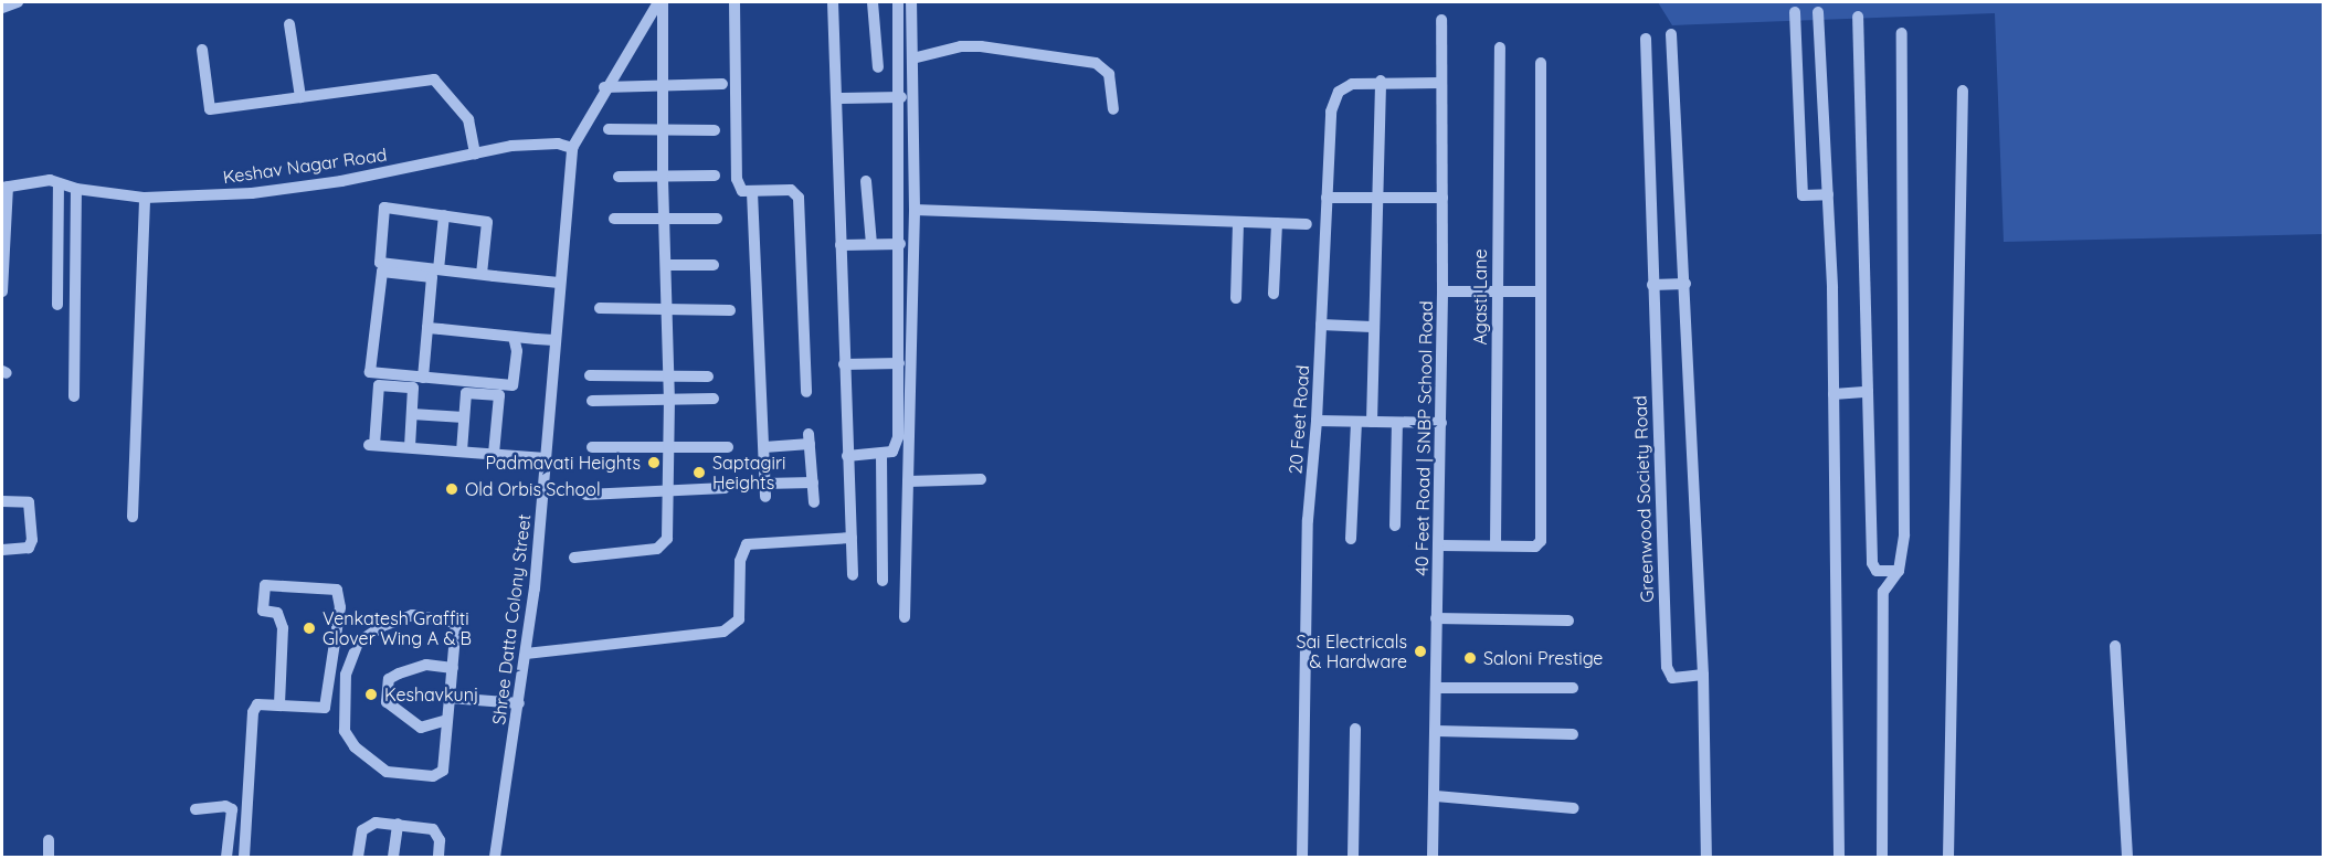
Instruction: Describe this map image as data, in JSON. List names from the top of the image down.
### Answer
{
  "streets": {
    "street": [
      "Keshav Nagar Road",
      "Agasti Lane",
      "20 Feet Road",
      "40 Feet Road | SNBP School Road",
      "Greenwood Society Road",
      "Shree Datta Colony Street"
    ]
  },
  "crossings": [
    ["Keshav Nagar Road", "Shree Datta Colony Street"],
    ["20 Feet Road", "40 Feet Road | SNBP School Road"]
  ],
  "places": [
    "Padmavati Heights",
    "Saptagiri Heights",
    "Old Orbis School",
    "Venkatesh Graffiti Glover Wing A & B",
    "Sai Electricals & Hardware",
    "Saloni Prestige",
    "Keshavkunj"
  ]
}
